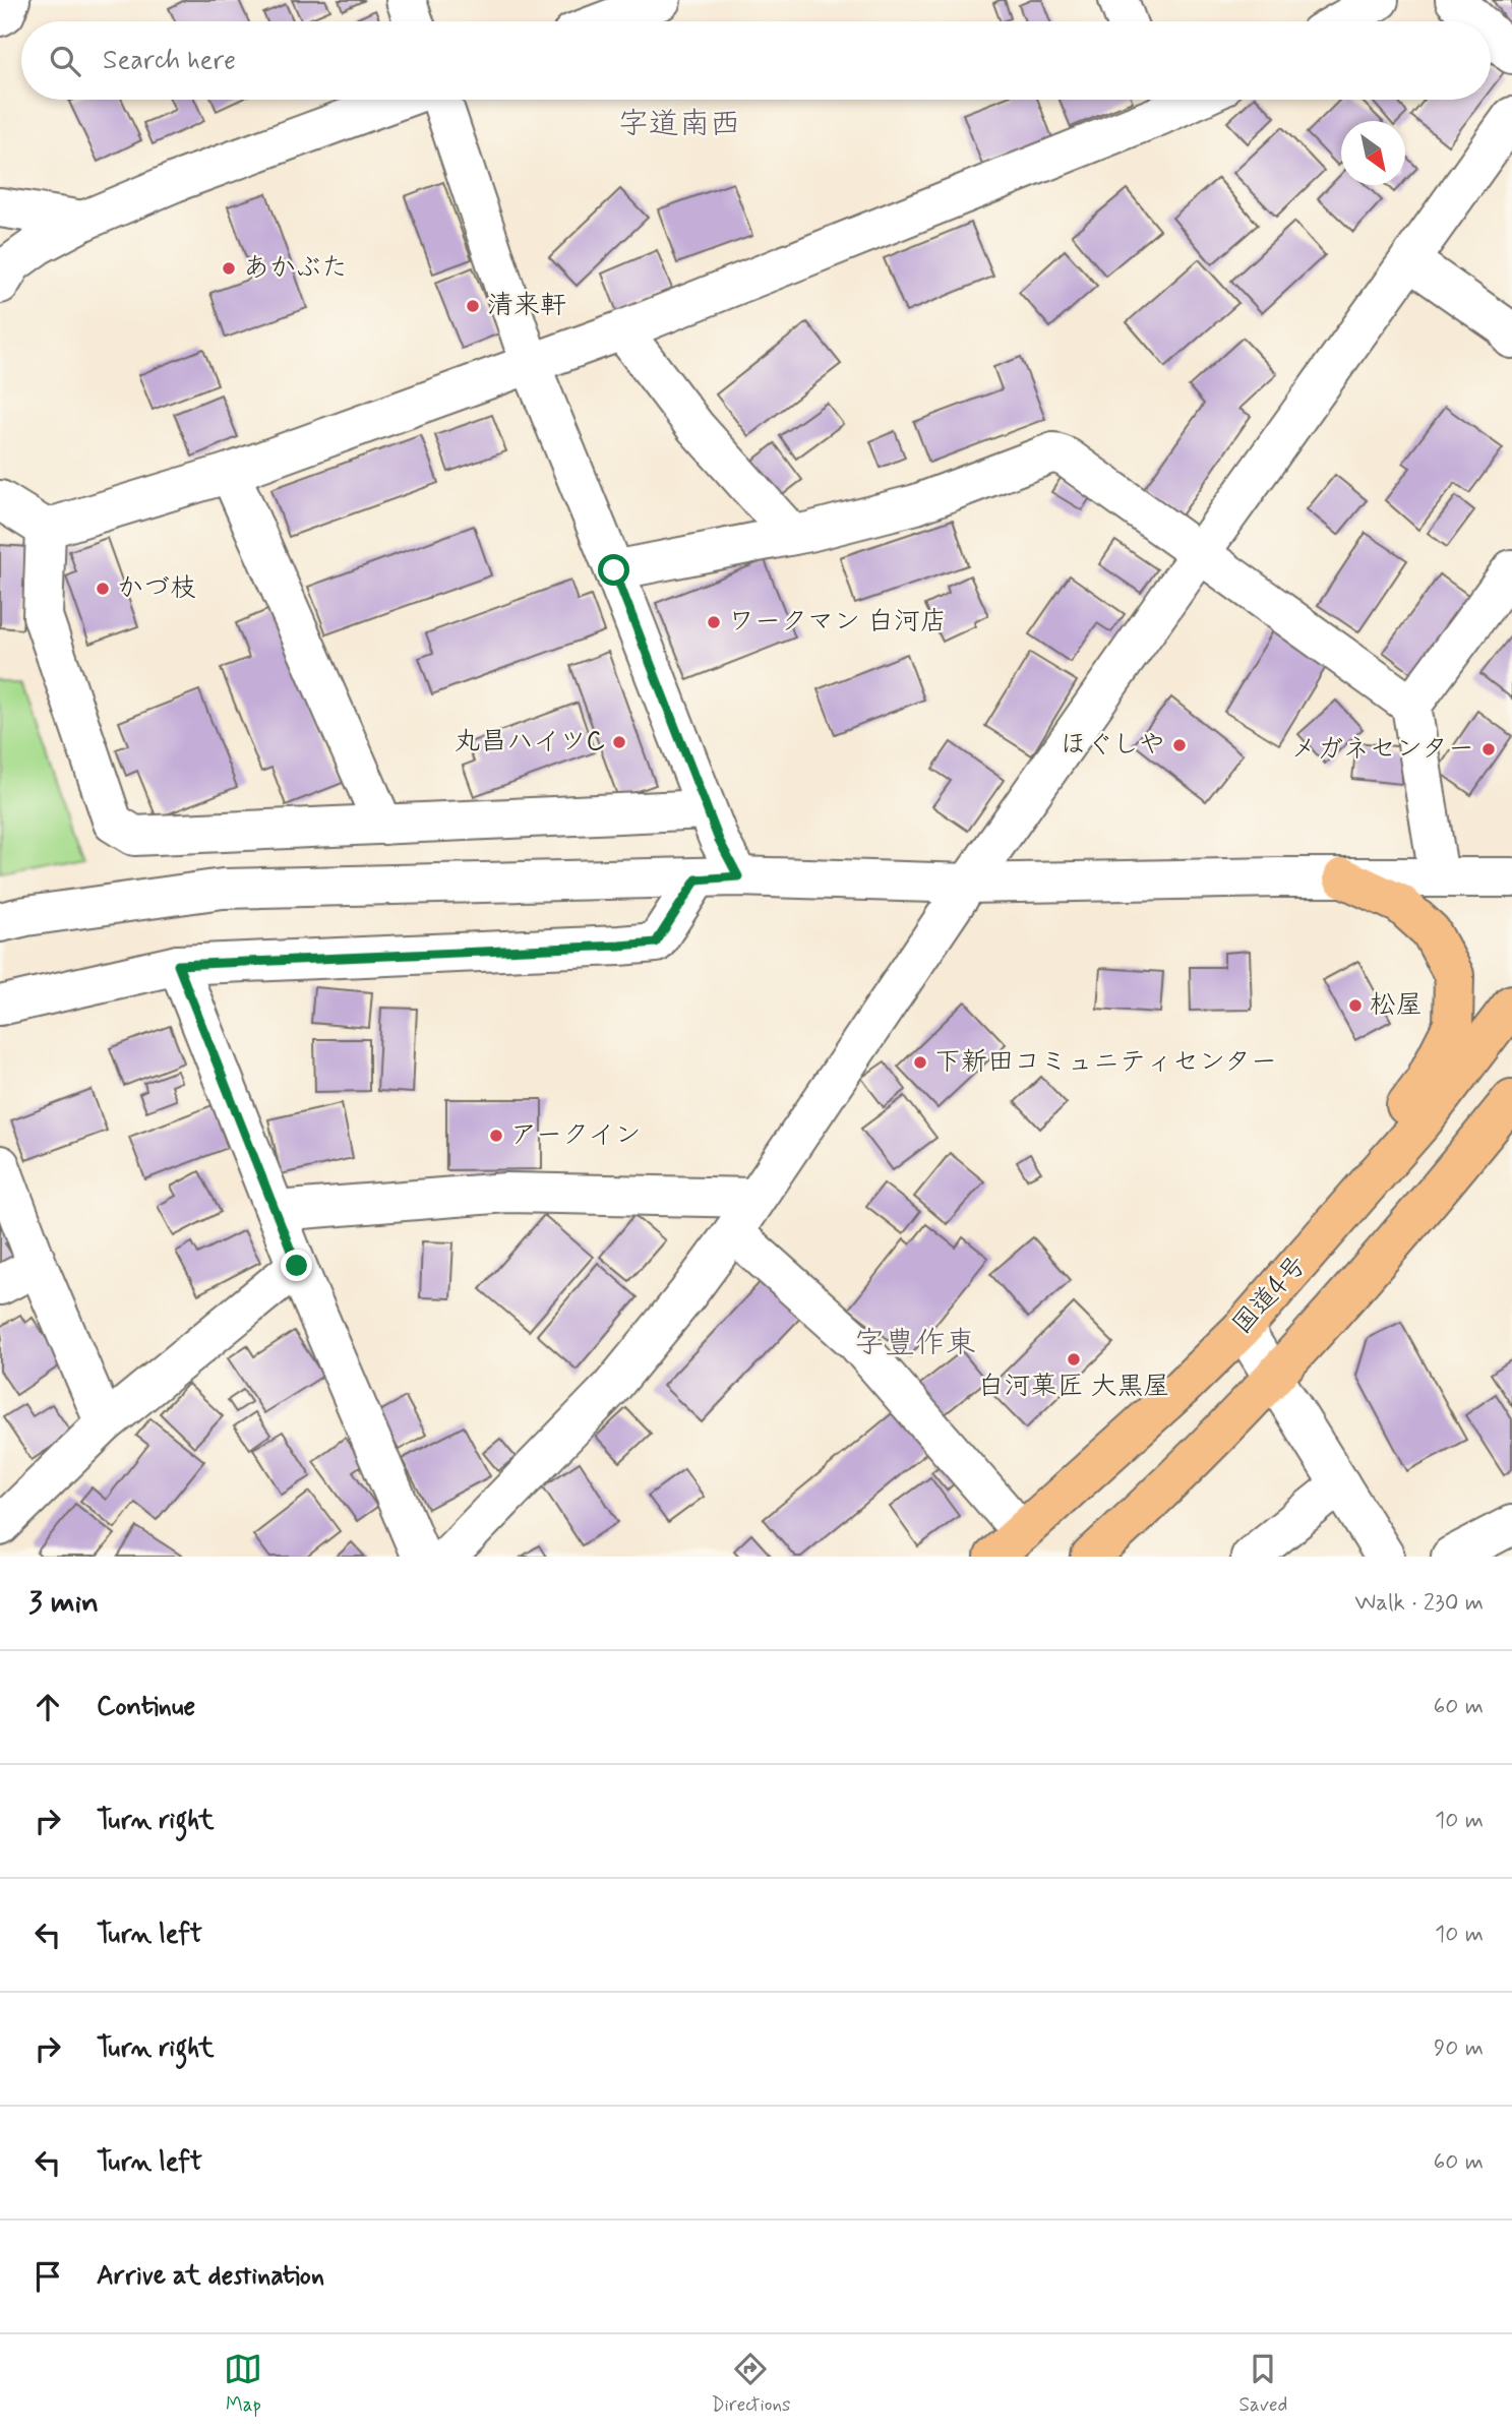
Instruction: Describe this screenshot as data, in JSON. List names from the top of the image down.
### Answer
{
  "streets": {
    "highway": ["国道4号"]
  },
  "districts": ["字道南西", "字豊作東"],
  "places": [
    "あかぶた",
    "清来軒",
    "かづ枝",
    "ワークマン 白河店",
    "丸昌ハイツC",
    "ほぐしや",
    "メガネセンター",
    "松屋",
    "下新田コミュニティセンター",
    "アークイン",
    "白河菓匠 大黒屋"
  ],
  "north": "bottom right",
  "page": {
    "search": "Search here",
    "heading": ["3 min", "Walk · 230 m"],
    "list": [
      ["Continue", "60 m"],
      ["Turn right", "10 m"],
      ["Turn left", "10 m"],
      ["Turn right", "90 m"],
      ["Turn left", "60 m"],
      "Arrive at destination"
    ],
    "nav": ["Map", "Directions", "Saved"]
  }
}
